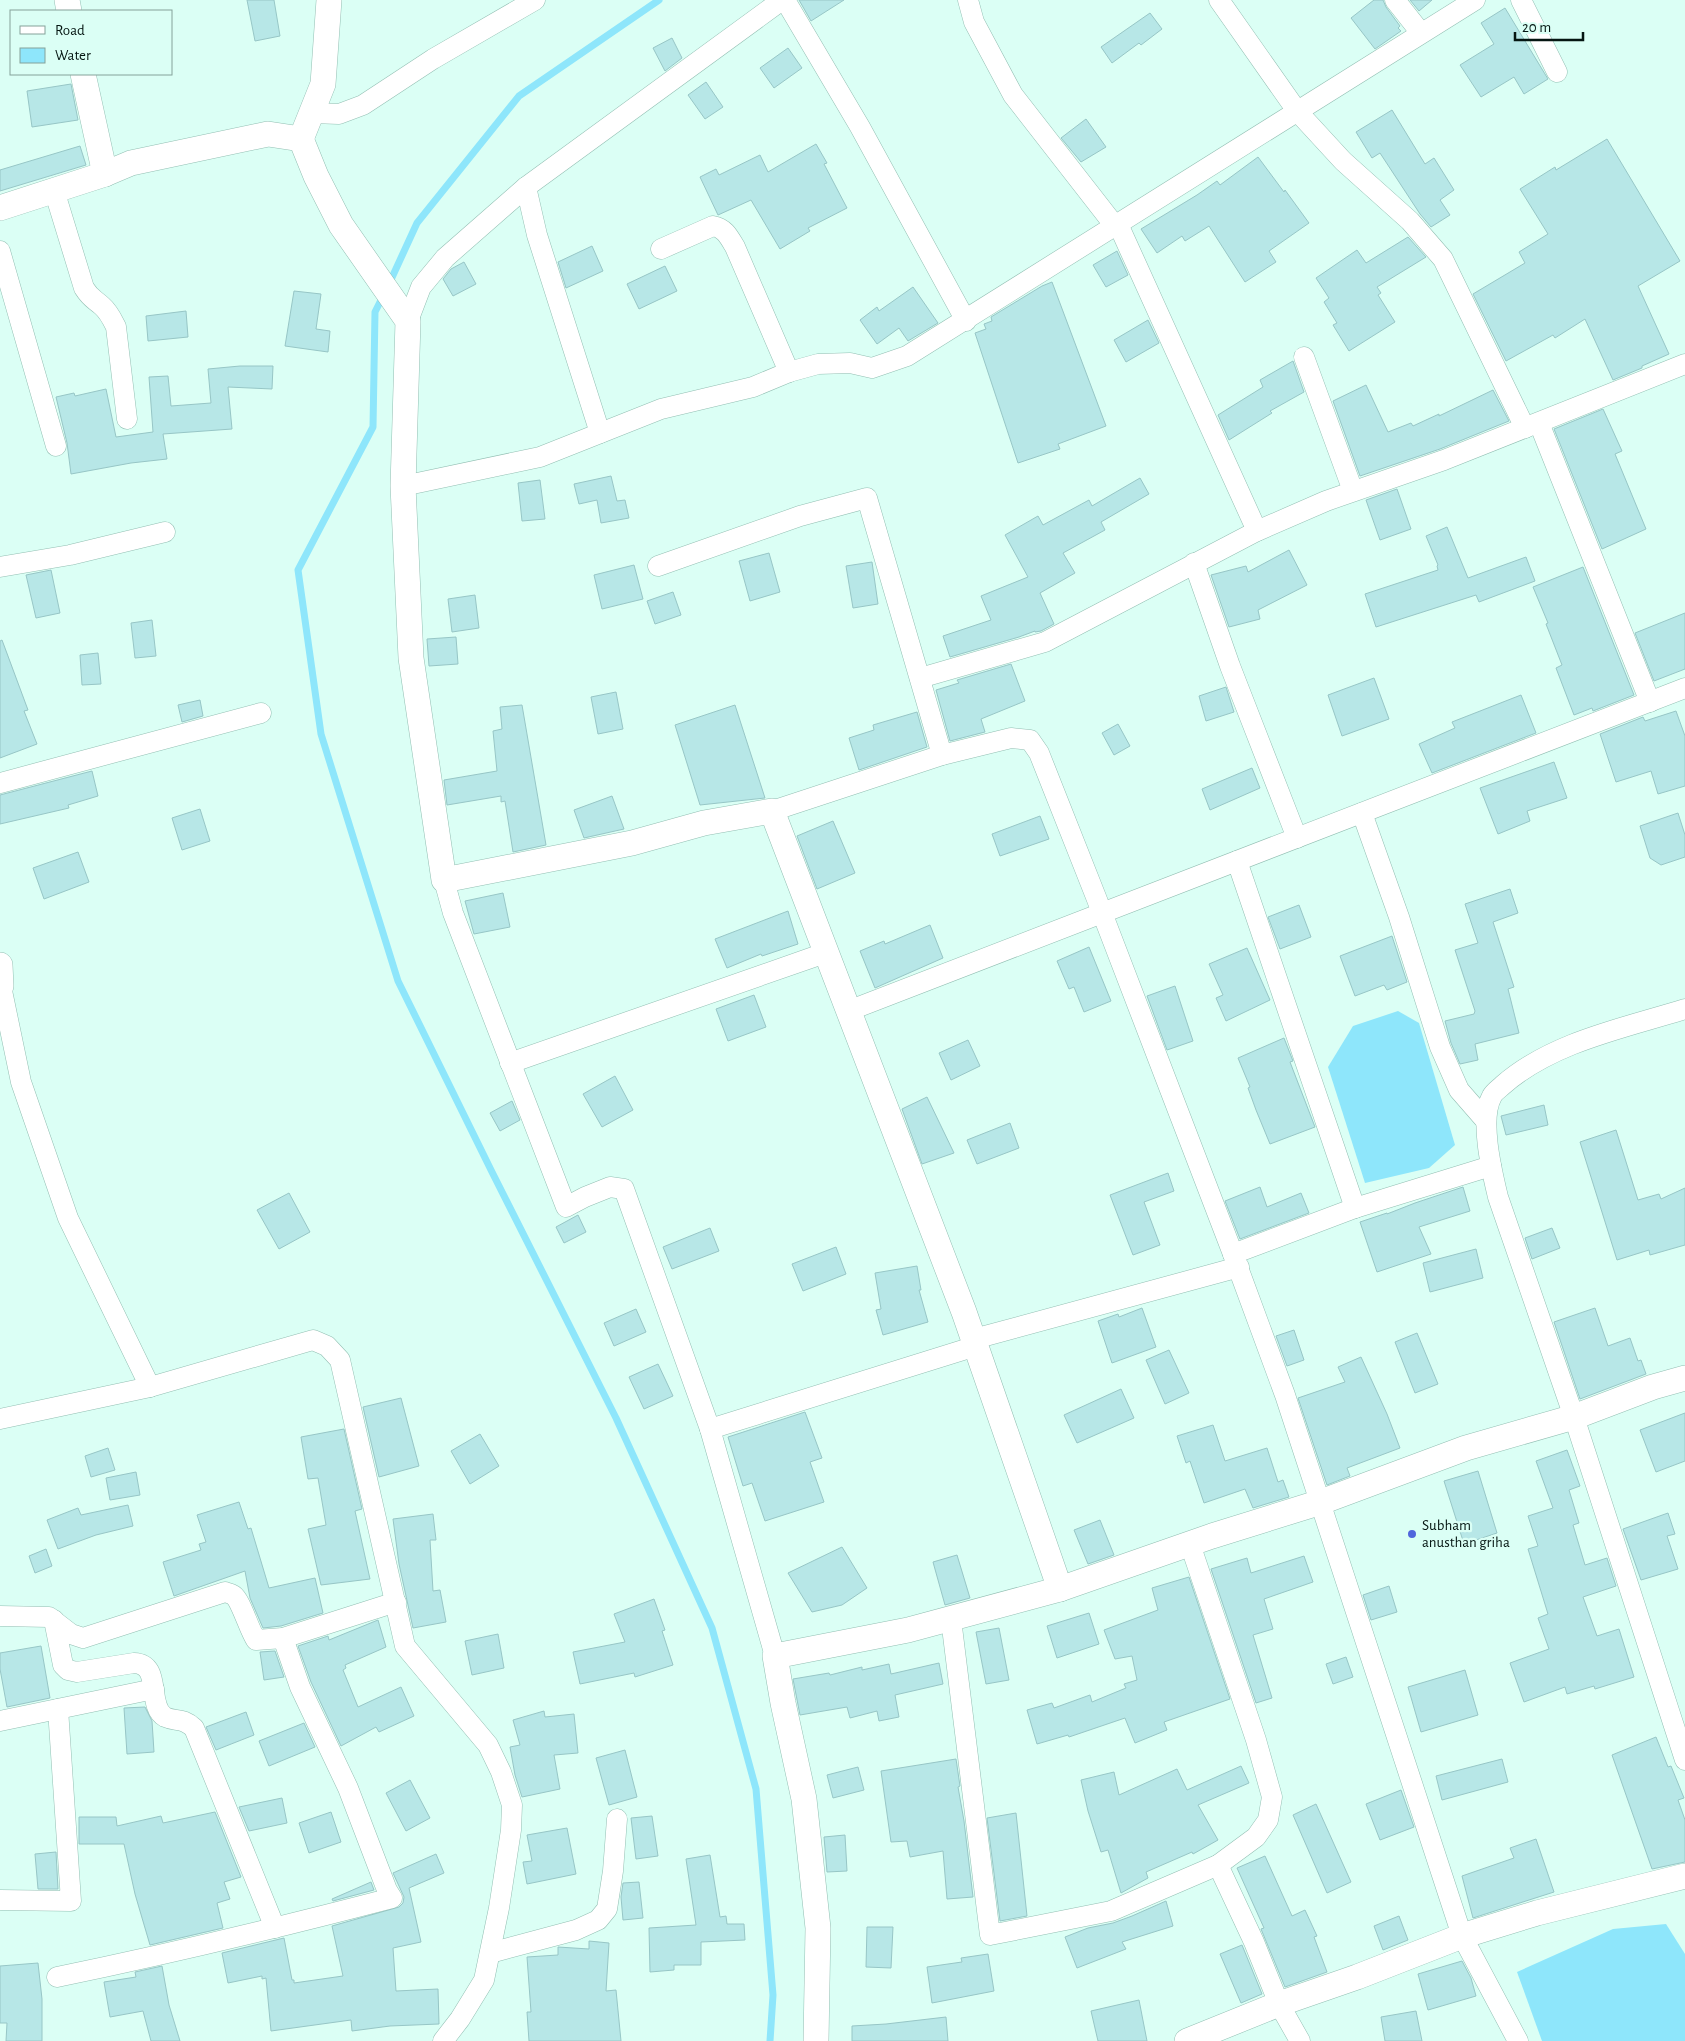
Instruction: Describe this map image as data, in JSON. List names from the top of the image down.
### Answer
{
  "places": ["Subham anusthan griha"],
  "legend": ["Road", "Water"],
  "scale_bar": "20 m"
}
